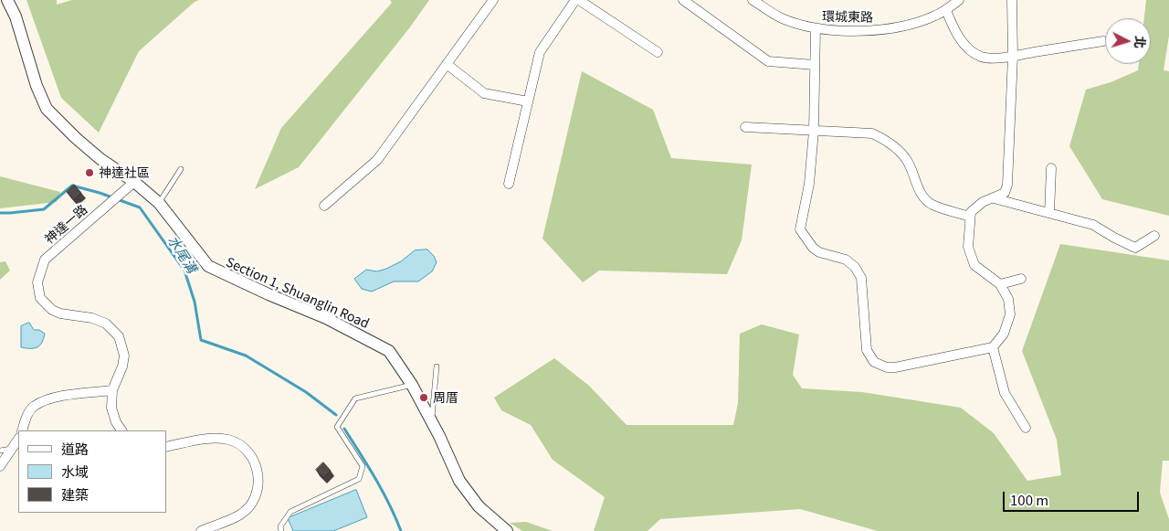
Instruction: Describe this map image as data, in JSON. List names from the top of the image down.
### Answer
{
  "streets": {
    "street": ["環城東路", "神達一路", "Section 1, Shuanglin Road"]
  },
  "crossings": [
    ["神達一路", "Section 1, Shuanglin Road"]
  ],
  "water": ["水尾溝"],
  "places": ["神達社區", "周厝"],
  "legend": ["道路", "水域", "建築"],
  "scale_bar": "100 m",
  "north": "right"
}
